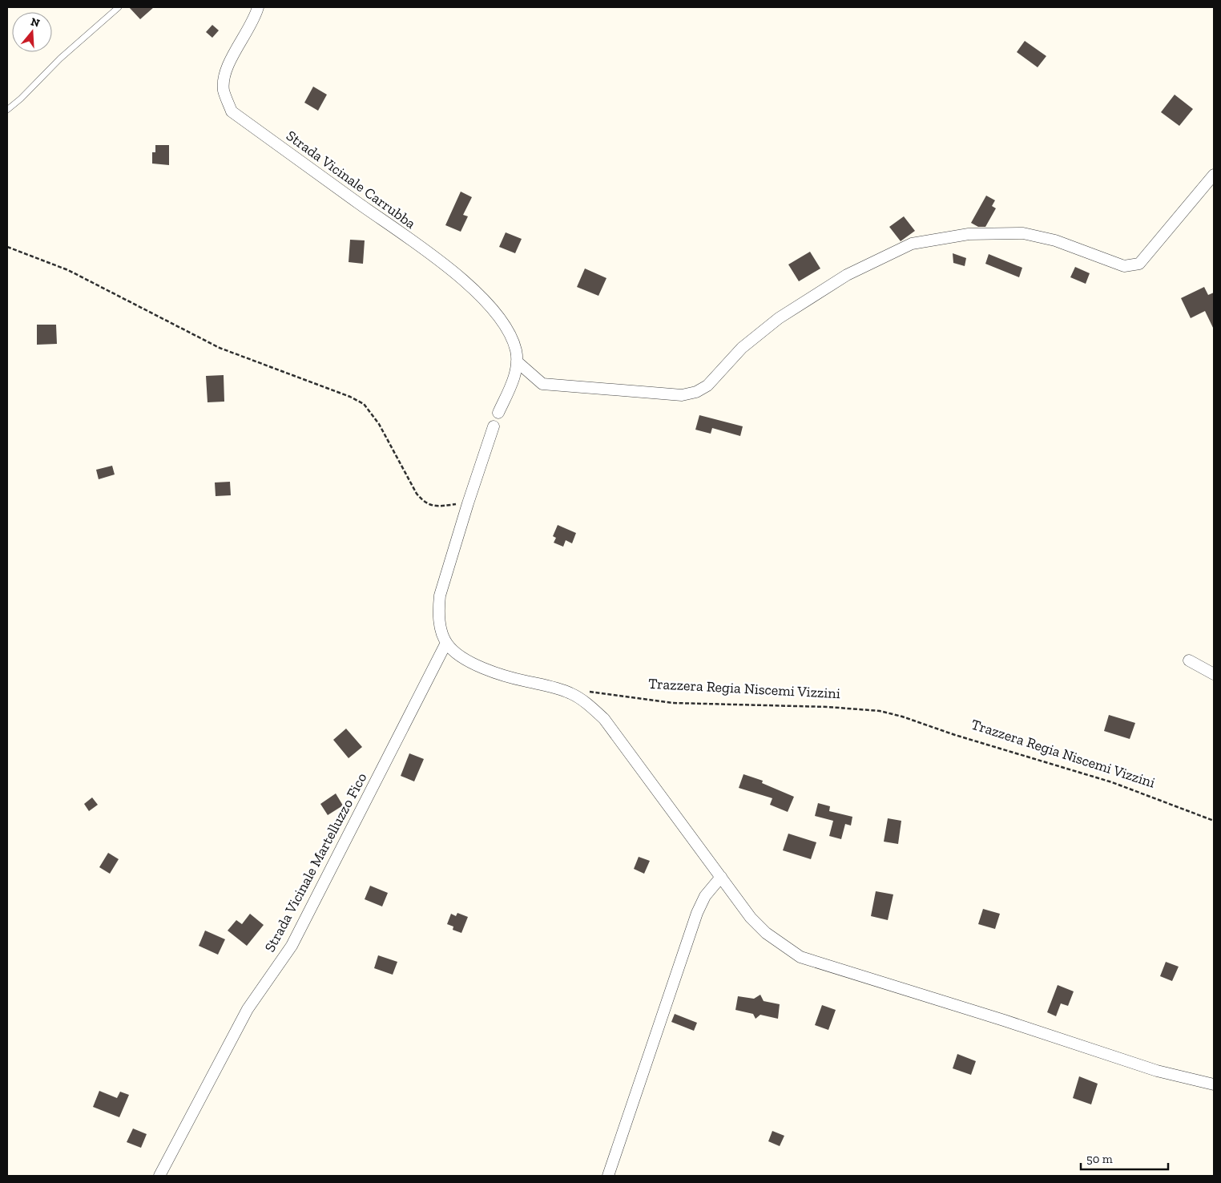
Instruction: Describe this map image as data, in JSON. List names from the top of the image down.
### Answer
{
  "streets": {
    "street": ["Strada Vicinale Carrubba", "Strada Vicinale Martelluzzo Fico"],
    "path": ["Trazzera Regia Niscemi Vizzini"]
  },
  "scale_bar": "50 m",
  "north": "top"
}
